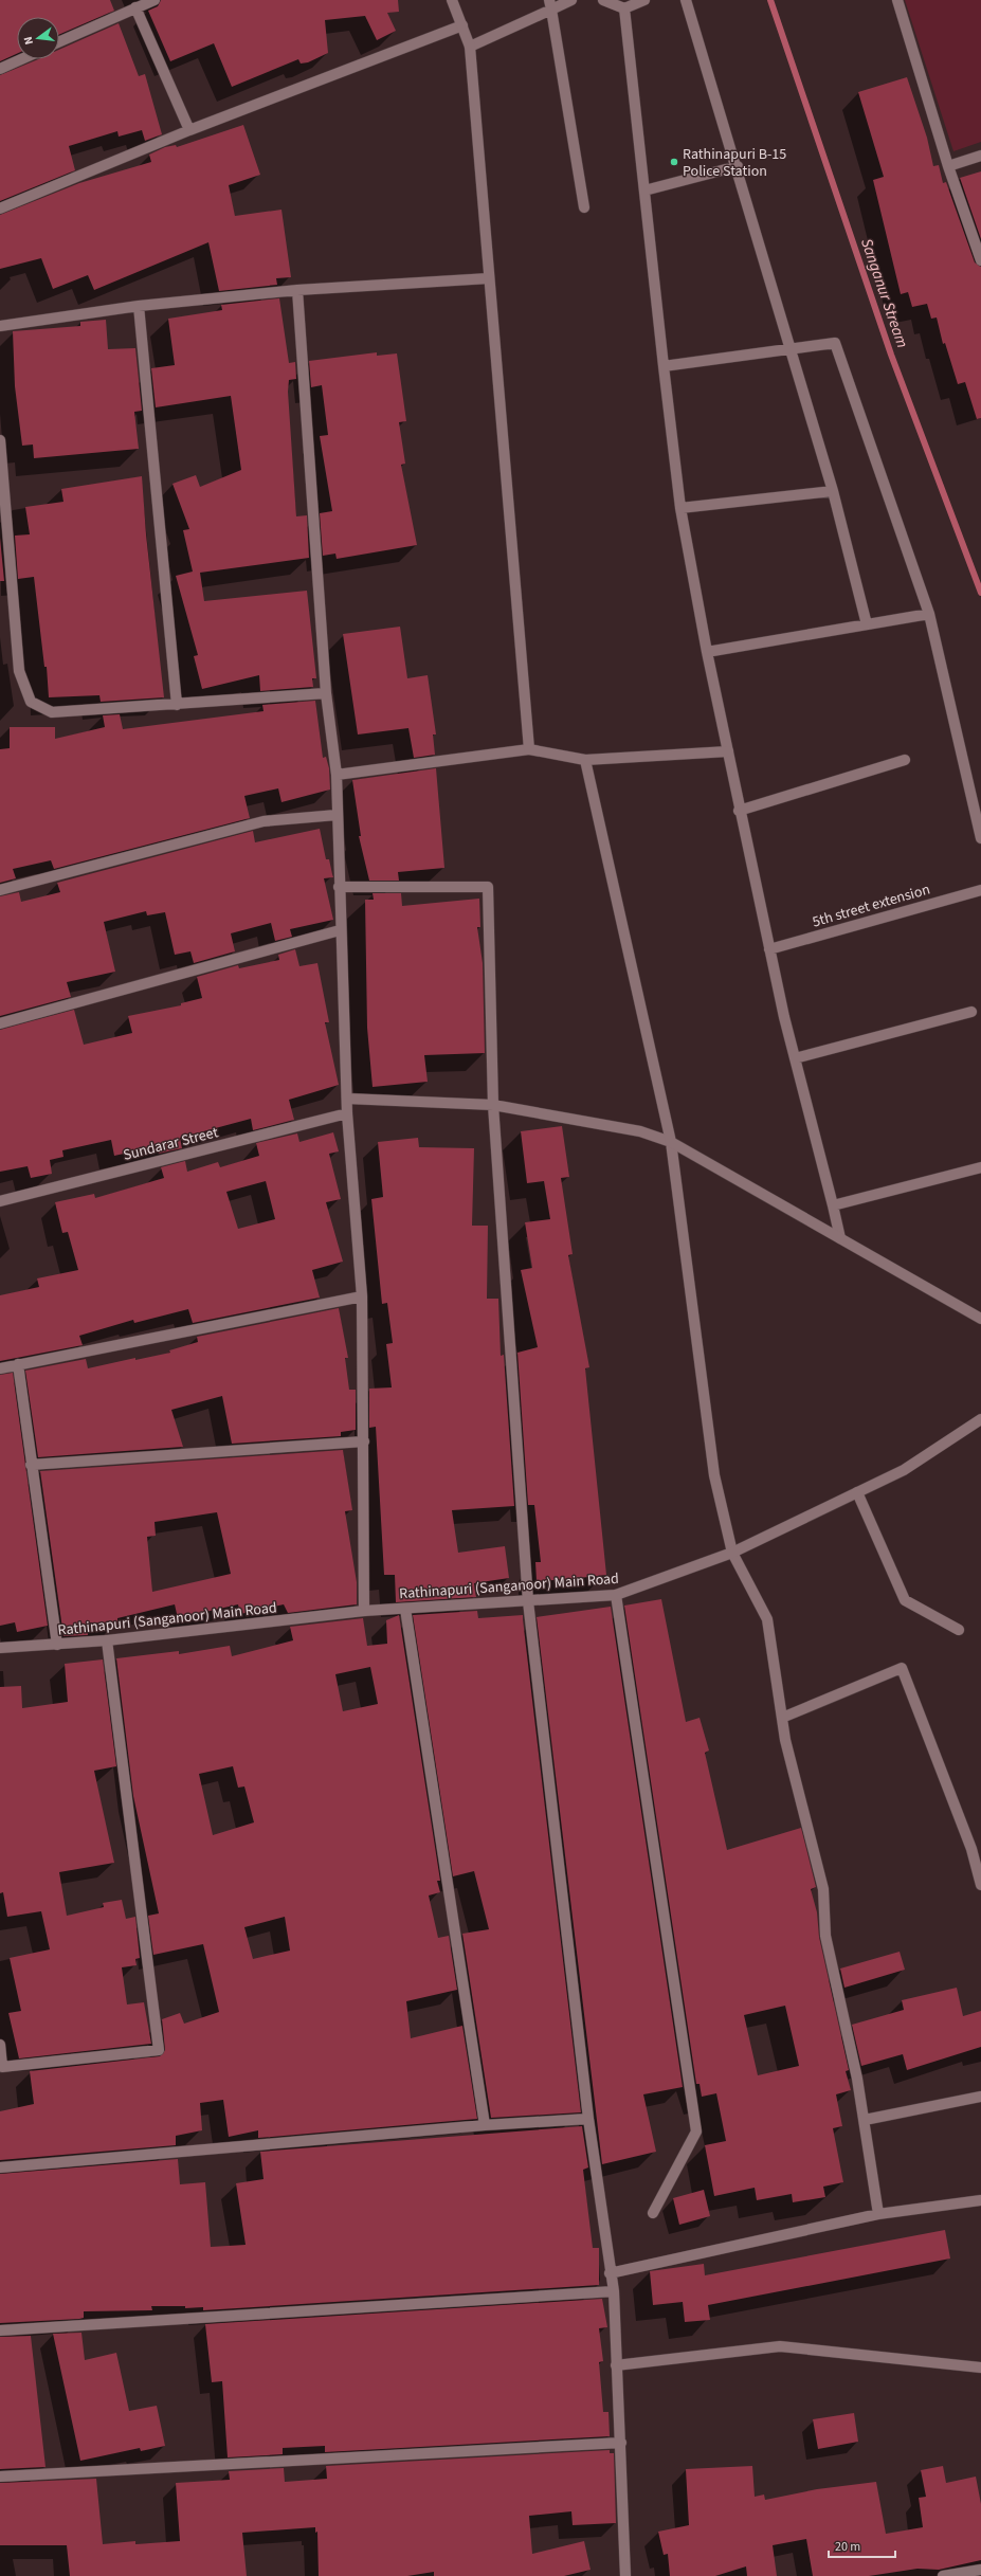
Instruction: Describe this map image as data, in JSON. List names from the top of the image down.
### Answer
{
  "streets": {
    "street": ["5th street extension", "Sundarar Street", "Rathinapuri (Sanganoor) Main Road"]
  },
  "water": ["Sanganur Stream"],
  "places": ["Rathinapuri B-15 Police Station"],
  "scale_bar": "20 m",
  "north": "left"
}
